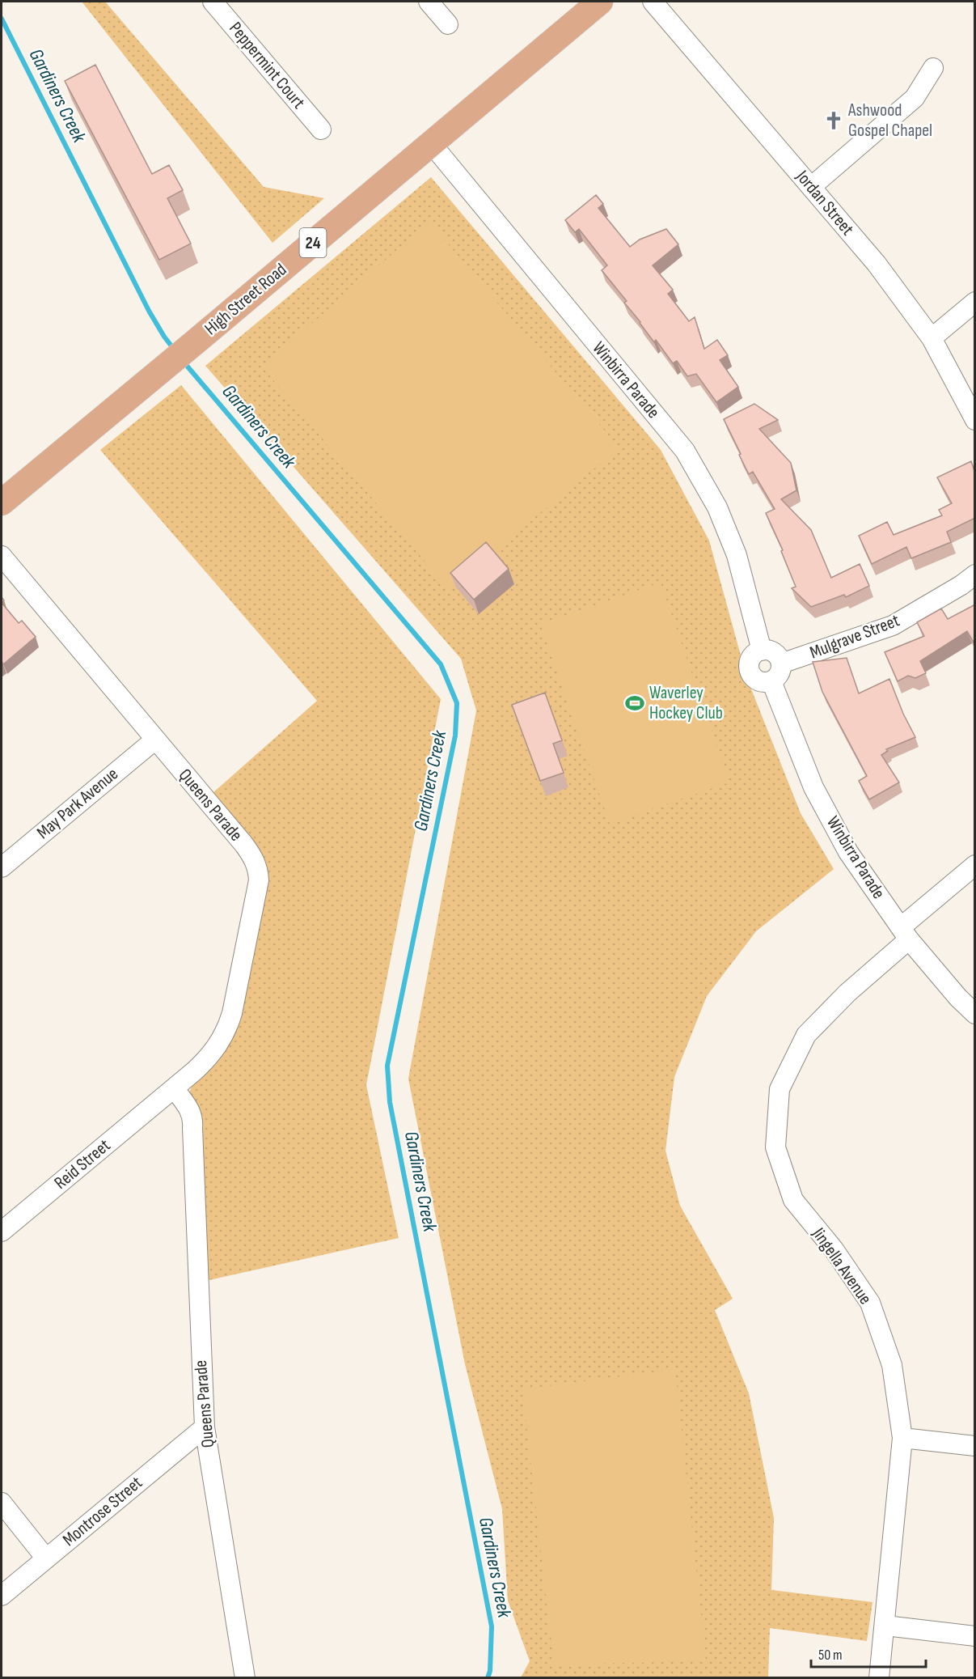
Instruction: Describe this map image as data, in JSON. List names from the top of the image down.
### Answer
{
  "streets": {
    "main road": ["24", "High Street Road"],
    "street": [
      "Peppermint Court",
      "Jordan Street",
      "Winbirra Parade",
      "Mulgrave Street",
      "May Park Avenue",
      "Queens Parade",
      "Reid Street",
      "Jingella Avenue",
      "Montrose Street"
    ]
  },
  "crossings": [
    ["High Street Road", "Winbirra Parade"],
    ["Winbirra Parade", "Mulgrave Street"],
    ["Winbirra Parade", "Jingella Avenue"],
    ["May Park Avenue", "Queens Parade"],
    ["Queens Parade", "Reid Street"],
    ["Queens Parade", "Montrose Street"]
  ],
  "water": ["Gardiners Creek"],
  "places": {
    "church": ["Ashwood Gospel Chapel"],
    "sports": ["Waverley Hockey Club"]
  },
  "scale_bar": "50 m"
}
